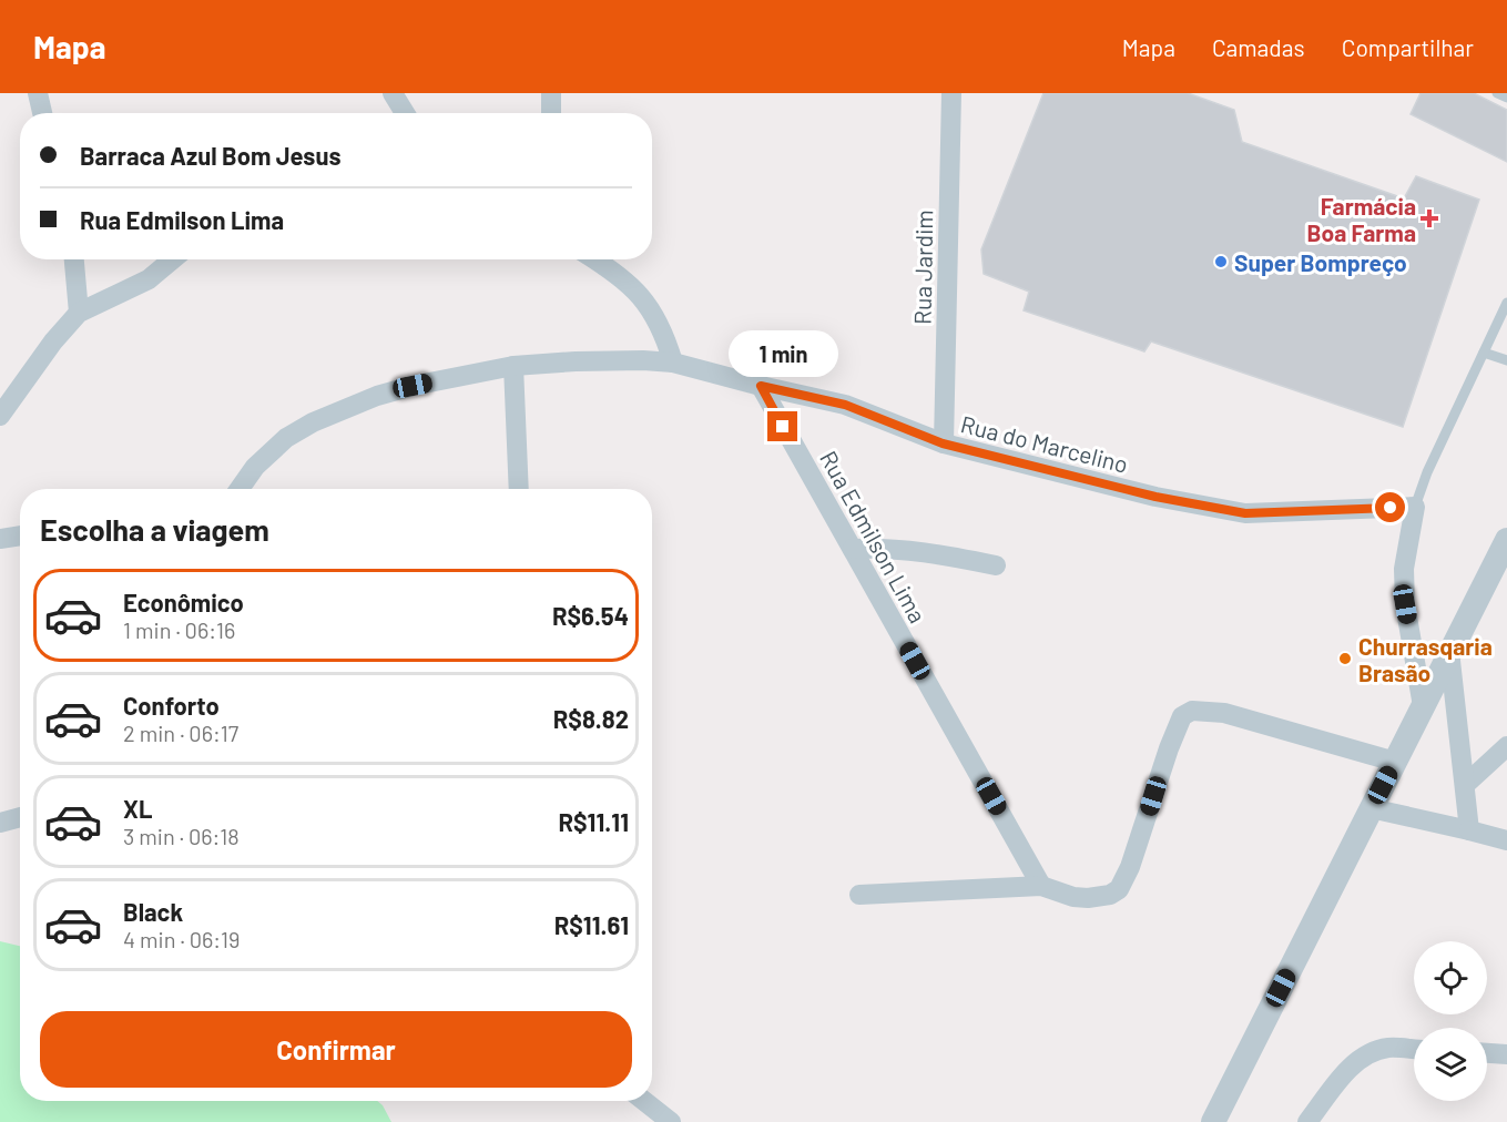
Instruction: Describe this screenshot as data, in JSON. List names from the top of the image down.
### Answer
{
  "streets": {
    "street": ["Rua Jardim", "Rua do Marcelino", "Rua Edmilson Lima"]
  },
  "crossings": [
    ["Rua Jardim", "Rua do Marcelino"],
    ["Rua do Marcelino", "Rua Edmilson Lima"]
  ],
  "places": {
    "health": ["Farmácia Boa Farma"],
    "other": ["Super Bompreço", "Churrasqaria Brasão"]
  },
  "page": {
    "header": "Mapa",
    "nav": ["Mapa", "Camadas", "Compartilhar"],
    "banner": ["Barraca Azul Bom Jesus", "Rua Edmilson Lima"],
    "bubble": "1 min",
    "heading": "Escolha a viagem",
    "list": [
      {
        "name": "Econômico",
        "note": "1 min · 06:16",
        "value": "R$6.54"
      },
      {
        "name": "Conforto",
        "note": "2 min · 06:17",
        "value": "R$8.82"
      },
      {
        "name": "XL",
        "note": "3 min · 06:18",
        "value": "R$11.11"
      },
      {
        "name": "Black",
        "note": "4 min · 06:19",
        "value": "R$11.61"
      }
    ],
    "buttons": "Confirmar"
  }
}
